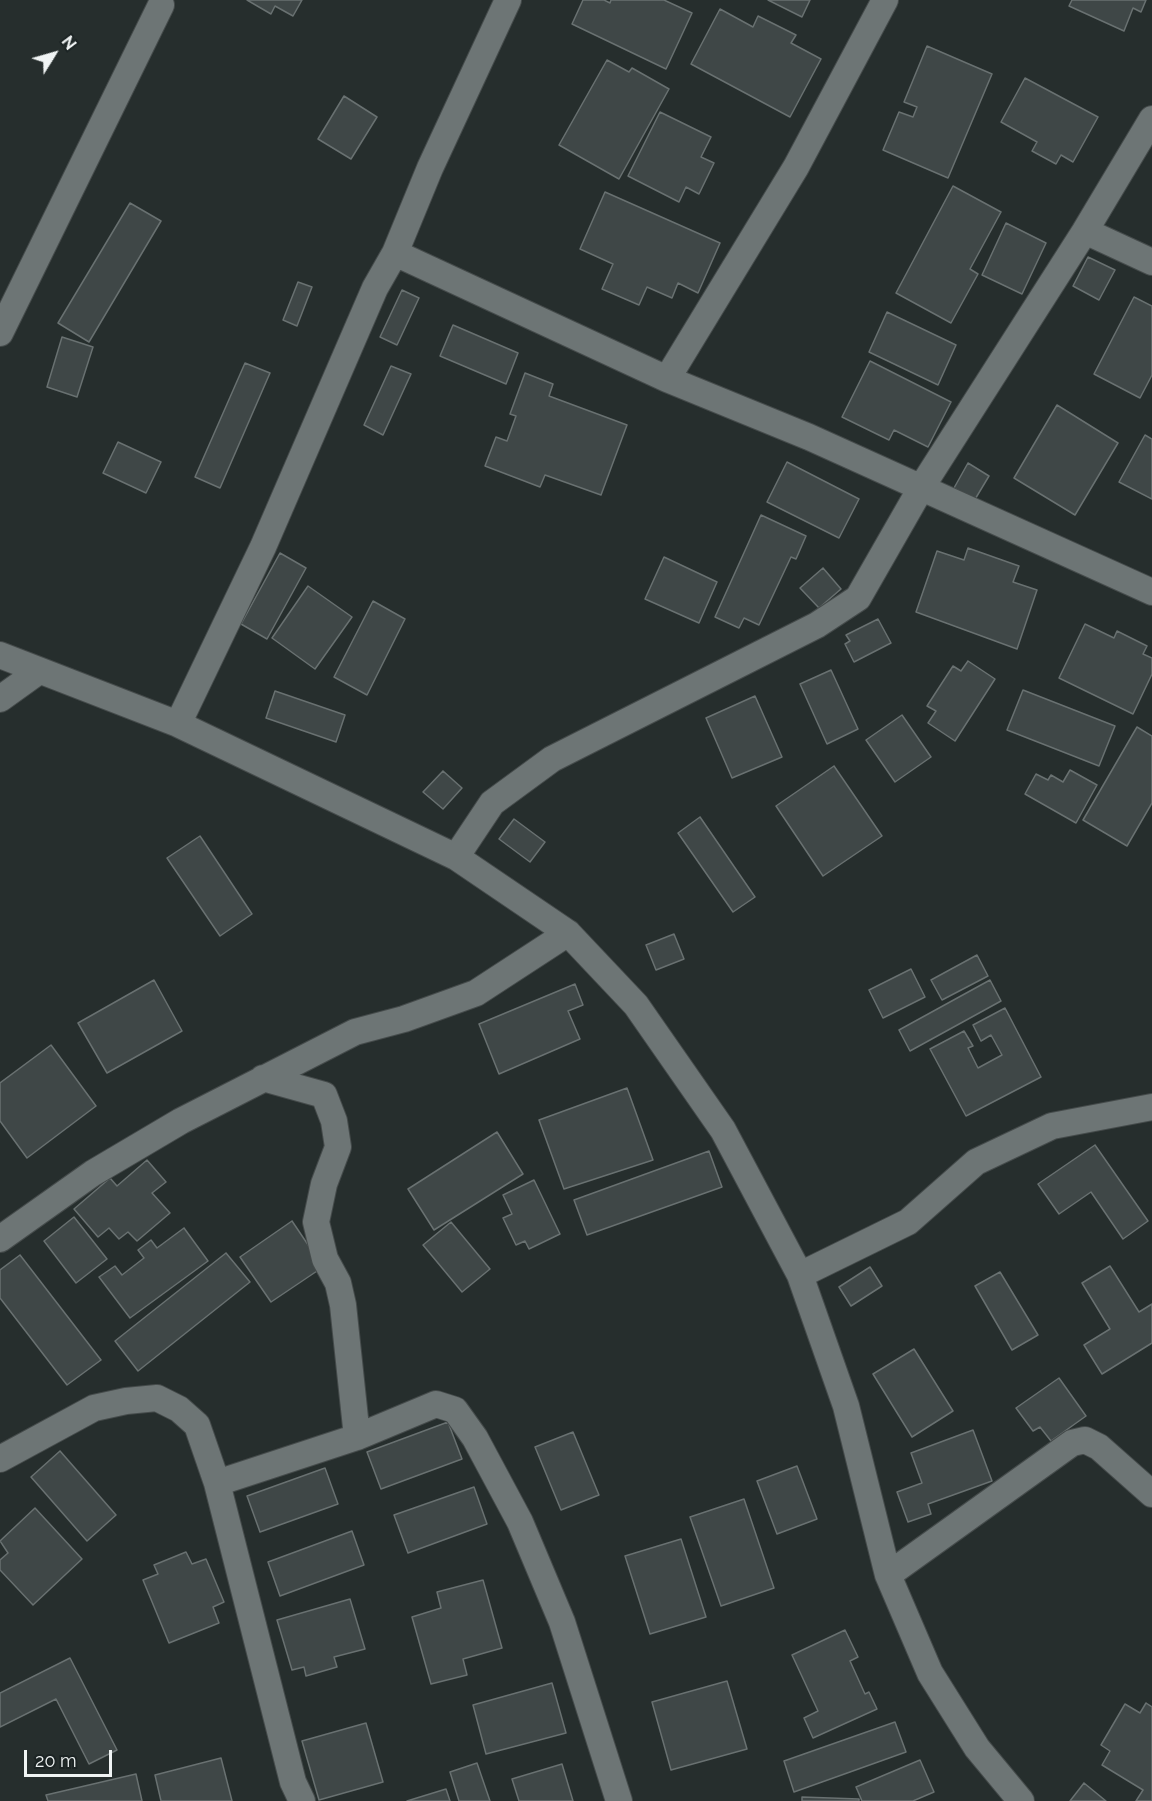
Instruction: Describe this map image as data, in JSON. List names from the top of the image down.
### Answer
{
  "scale_bar": "20 m",
  "north": "top right"
}
